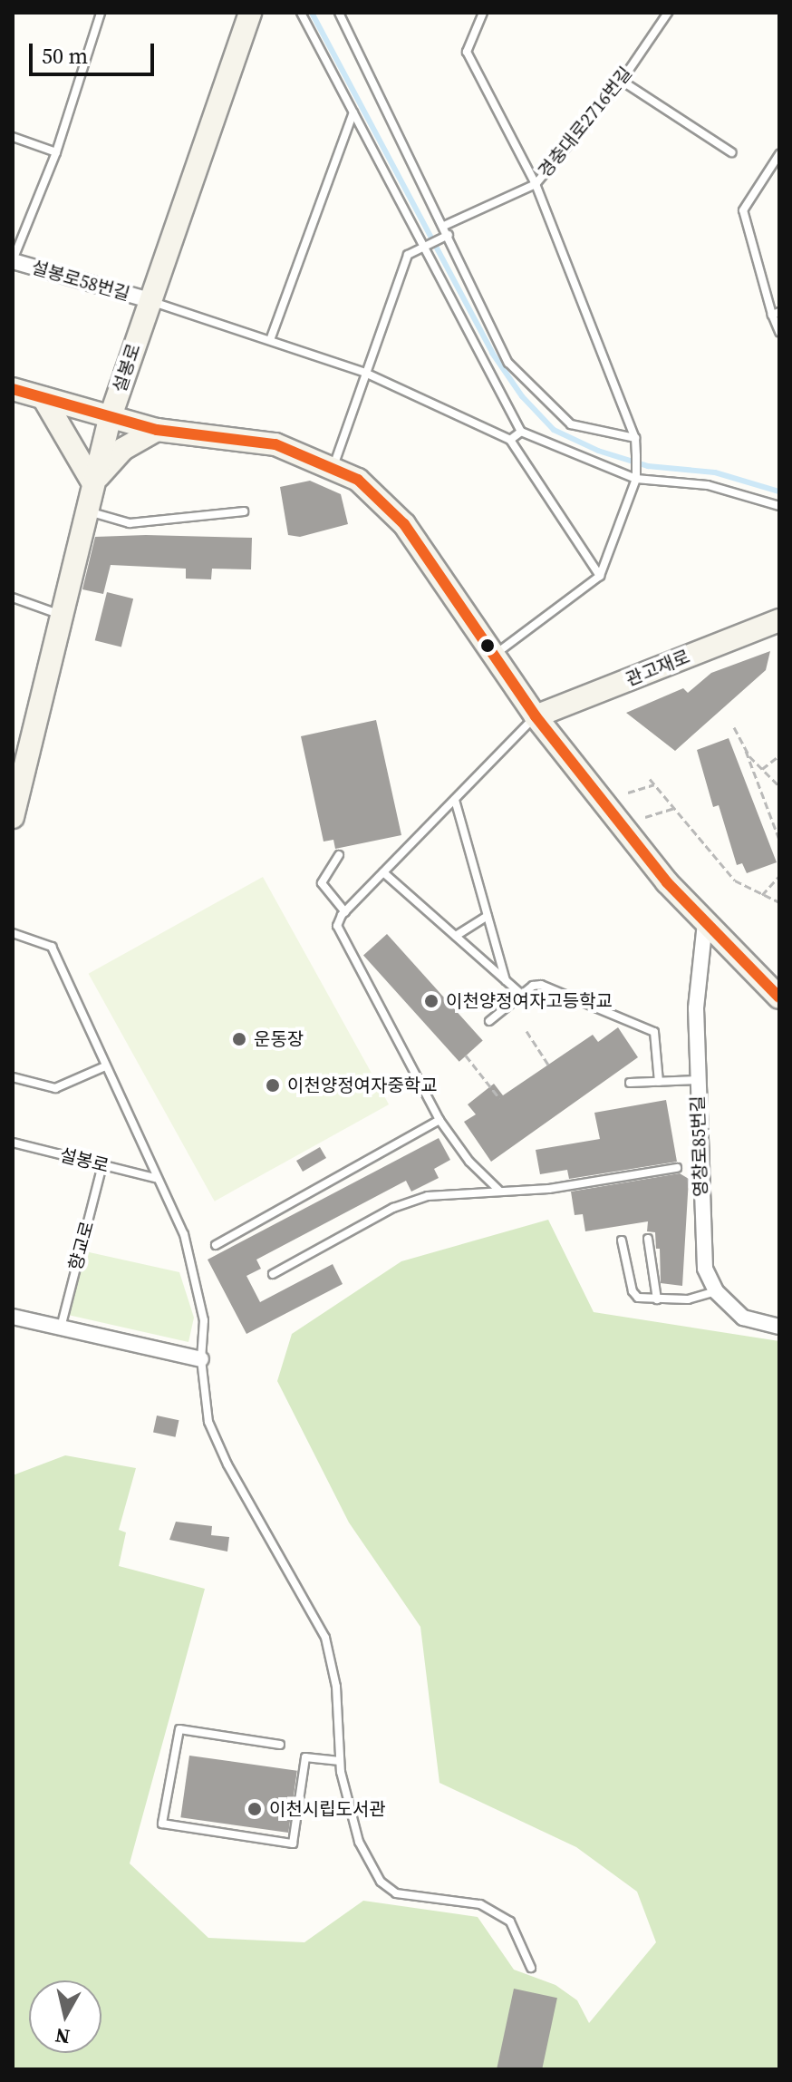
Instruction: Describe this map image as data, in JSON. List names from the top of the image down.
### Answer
{
  "streets": {
    "street": [
      "설봉로58번길",
      "설봉로",
      "관고재로",
      "영창로85번길"
    ],
    "lane": ["경충대로2716번길", "향교로"]
  },
  "crossings": [
    ["설봉로58번길", "설봉로"],
    ["설봉로", "향교로"]
  ],
  "places": [
    "이천양정여자고등학교",
    "운동장",
    "이천양정여자중학교",
    "이천시립도서관"
  ],
  "scale_bar": "50 m",
  "north": "bottom"
}
